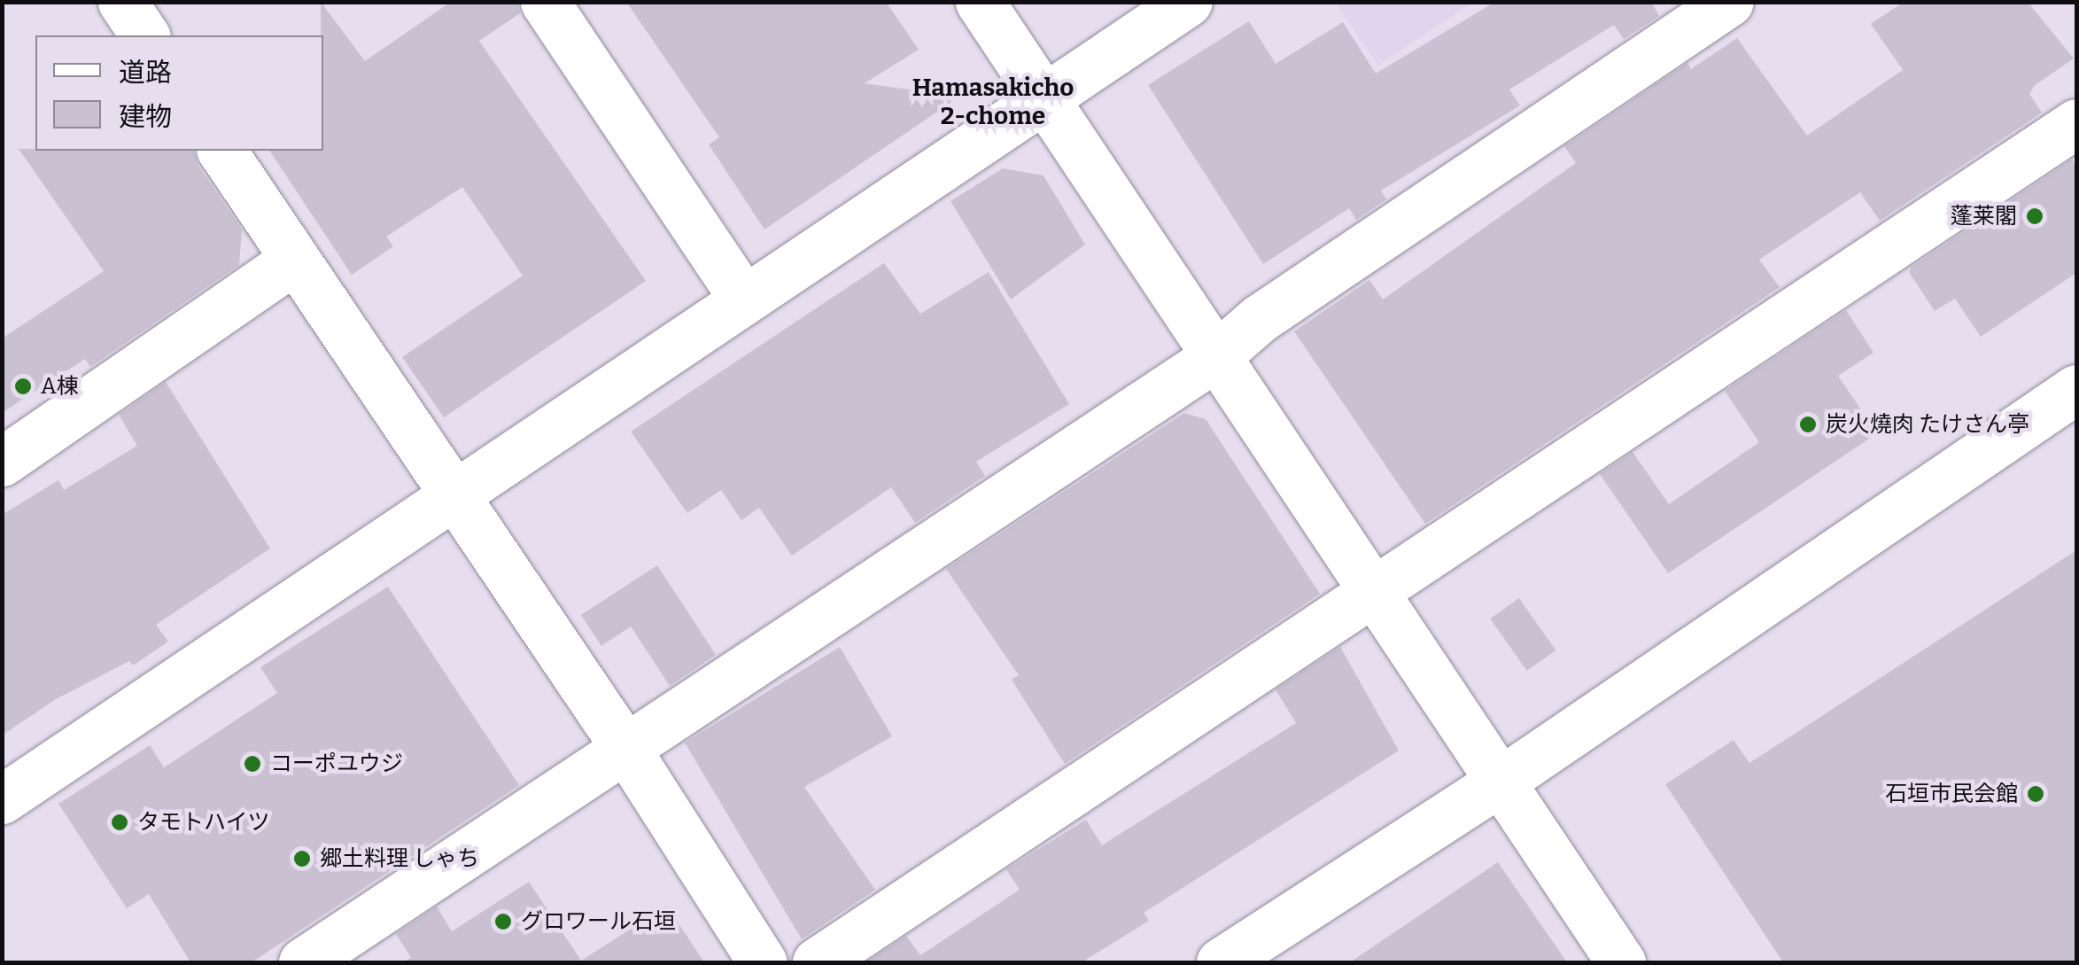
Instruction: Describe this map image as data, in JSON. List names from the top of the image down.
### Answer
{
  "districts": ["Hamasakicho 2-chome"],
  "places": [
    "蓬莱閣",
    "A棟",
    "炭火燒肉 たけさん亭",
    "コーポユウジ",
    "石垣市民会館",
    "タモトハイツ",
    "郷土料理 しゃち",
    "グロワール石垣"
  ],
  "legend": ["道路", "建物"]
}
